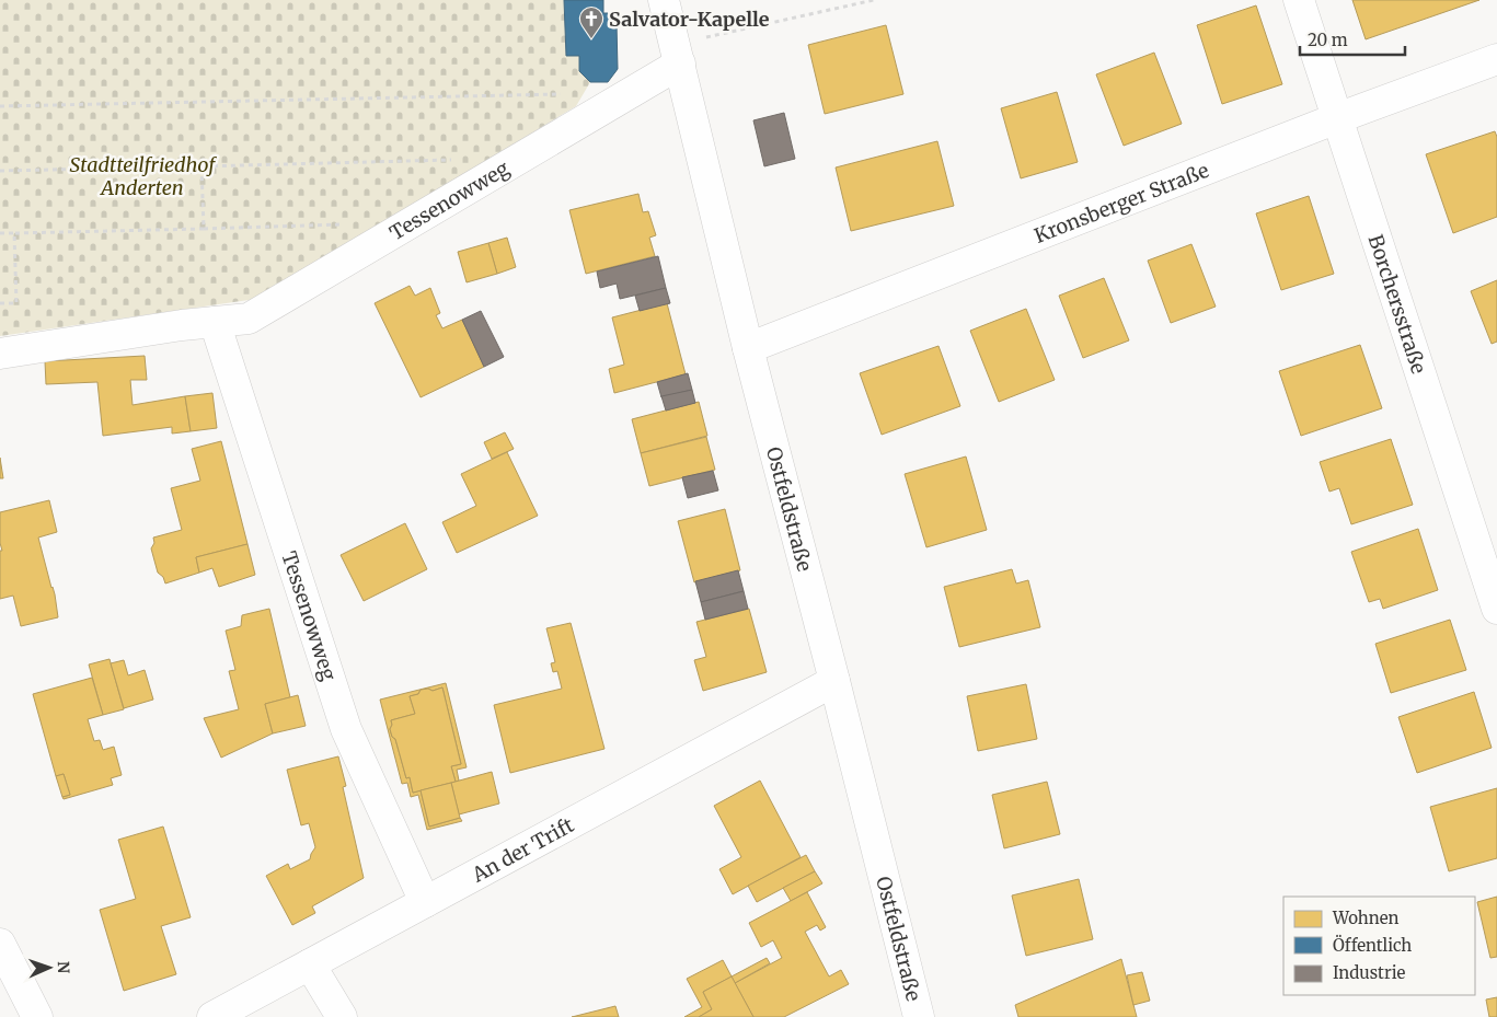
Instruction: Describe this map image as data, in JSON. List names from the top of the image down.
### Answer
{
  "streets": {
    "street": [
      "Tessenowweg",
      "Kronsberger Straße",
      "Borchersstraße",
      "Ostfeldstraße",
      "An der Trift"
    ]
  },
  "crossings": [
    ["Tessenowweg", "Ostfeldstraße"],
    ["Tessenowweg", "An der Trift"],
    ["Kronsberger Straße", "Borchersstraße"],
    ["Kronsberger Straße", "Ostfeldstraße"],
    ["Ostfeldstraße", "An der Trift"]
  ],
  "parks": ["Stadtteilfriedhof Anderten"],
  "places": {
    "church": ["Salvator-Kapelle"]
  },
  "legend": ["Wohnen", "Öffentlich", "Industrie"],
  "scale_bar": "20 m",
  "north": "right"
}
